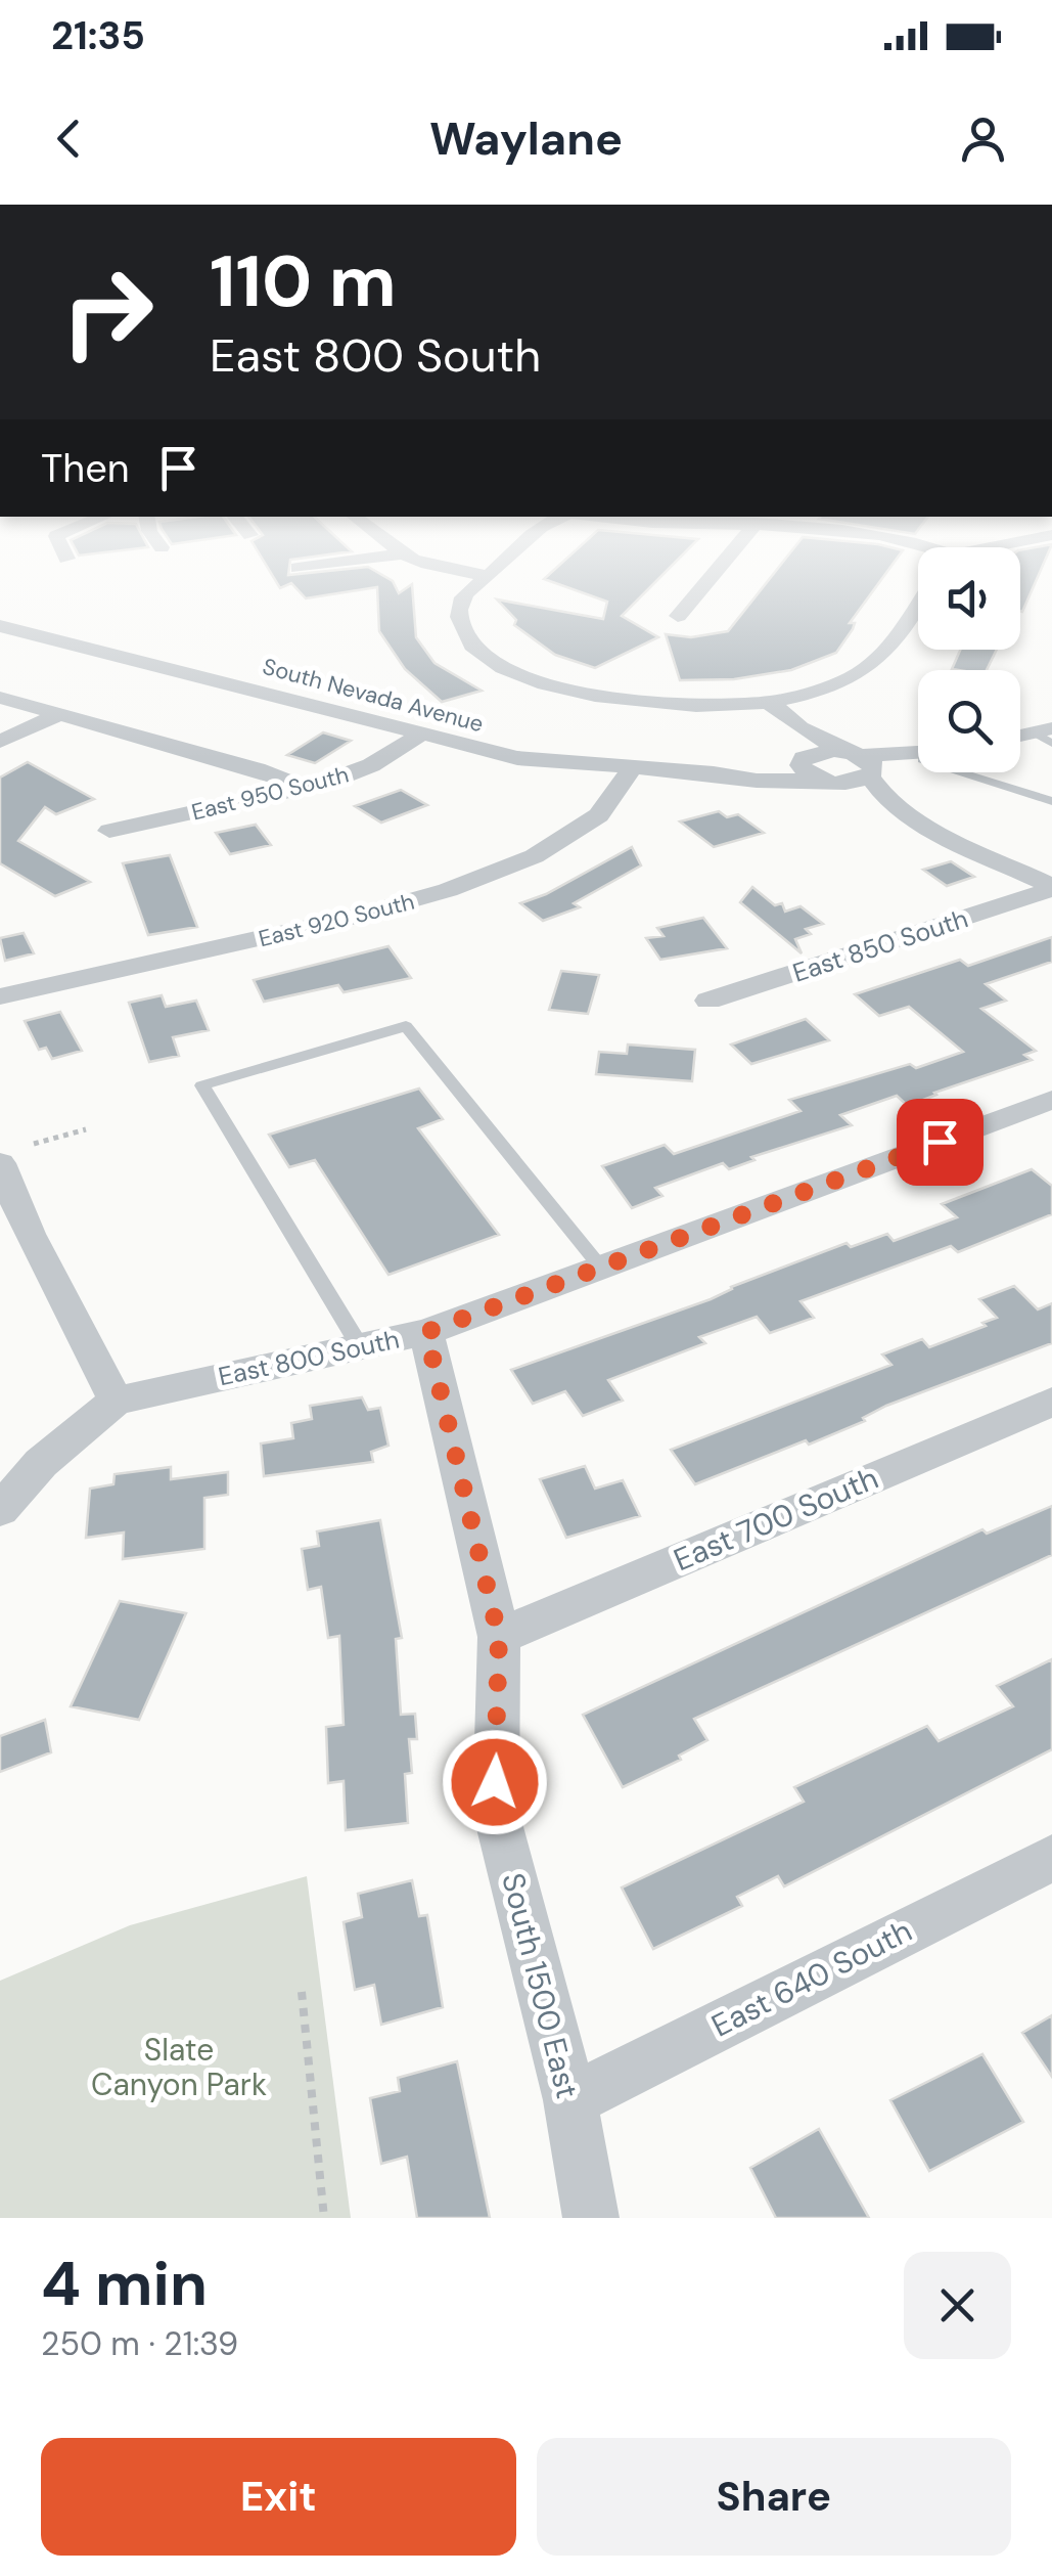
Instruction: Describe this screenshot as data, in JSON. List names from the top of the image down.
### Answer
{
  "streets": {
    "street": [
      "South Nevada Avenue",
      "East 950 South",
      "East 920 South",
      "East 850 South",
      "East 800 South",
      "East 700 South",
      "East 640 South",
      "South 1500 East"
    ]
  },
  "crossings": [
    ["South Nevada Avenue", "East 950 South"],
    ["South Nevada Avenue", "East 920 South"],
    ["East 800 South", "South 1500 East"],
    ["East 700 South", "South 1500 East"],
    ["East 640 South", "South 1500 East"]
  ],
  "parks": ["Slate Canyon Park"],
  "page": {
    "status": "21:35",
    "header": "Waylane",
    "turn": ["110 m", "East 800 South"],
    "then": "Then",
    "heading": ["4 min", "250 m · 21:39"],
    "buttons": ["Exit", "Share"]
  }
}
